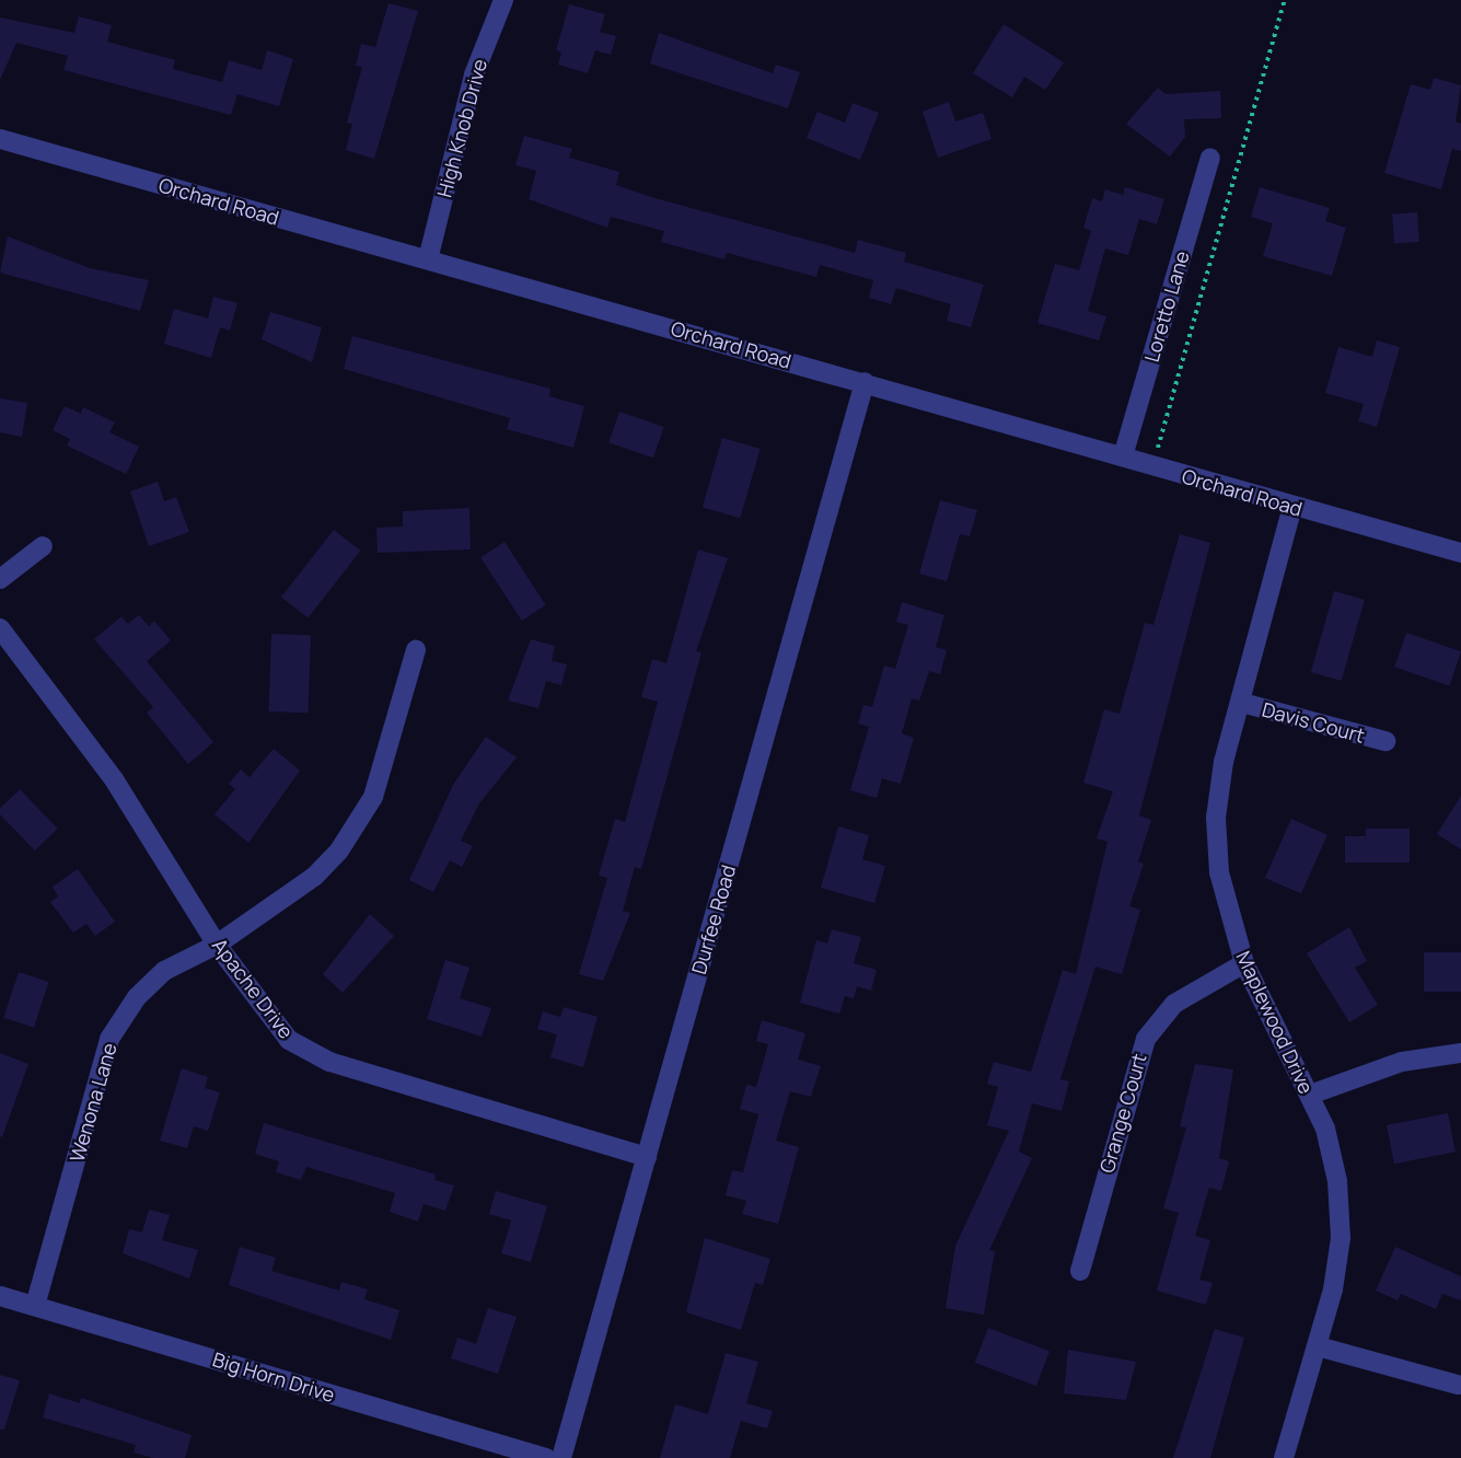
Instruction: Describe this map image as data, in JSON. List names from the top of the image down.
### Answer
{
  "streets": {
    "street": [
      "High Knob Drive",
      "Orchard Road",
      "Loretto Lane",
      "Davis Court",
      "Durfee Road",
      "Apache Drive",
      "Maplewood Drive",
      "Wenona Lane",
      "Grange Court",
      "Big Horn Drive"
    ]
  },
  "crossings": [
    ["High Knob Drive", "Orchard Road"],
    ["Orchard Road", "Loretto Lane"],
    ["Orchard Road", "Durfee Road"],
    ["Orchard Road", "Maplewood Drive"],
    ["Davis Court", "Maplewood Drive"],
    ["Durfee Road", "Apache Drive"],
    ["Apache Drive", "Wenona Lane"],
    ["Maplewood Drive", "Grange Court"],
    ["Wenona Lane", "Big Horn Drive"]
  ]
}
